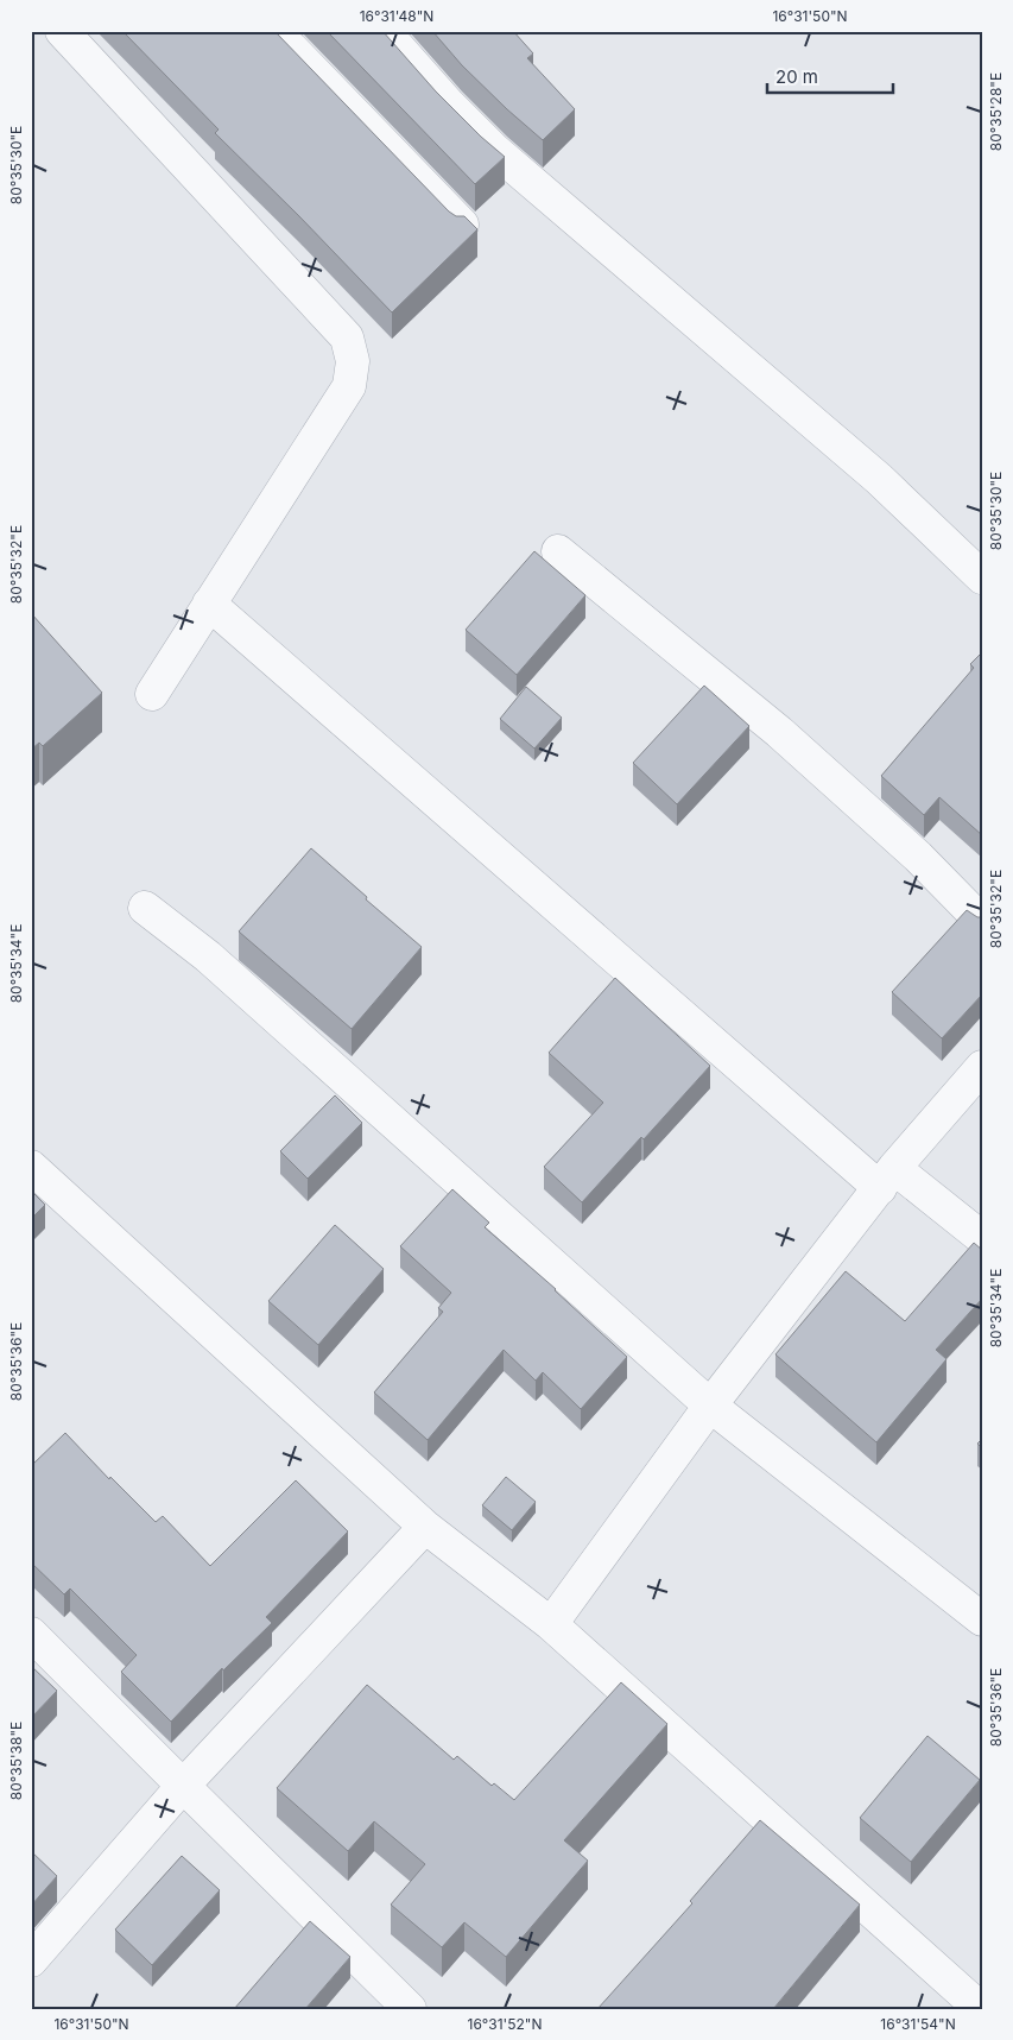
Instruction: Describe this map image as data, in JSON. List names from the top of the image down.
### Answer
{
  "scale_bar": "20 m",
  "coordinates": [
    "16°31'48\"N",
    "16°31'50\"N",
    "80°35'28\"E",
    "80°35'30\"E",
    "80°35'32\"E",
    "80°35'34\"E",
    "80°35'36\"E",
    "80°35'38\"E",
    "16°31'52\"N",
    "16°31'54\"N"
  ]
}
